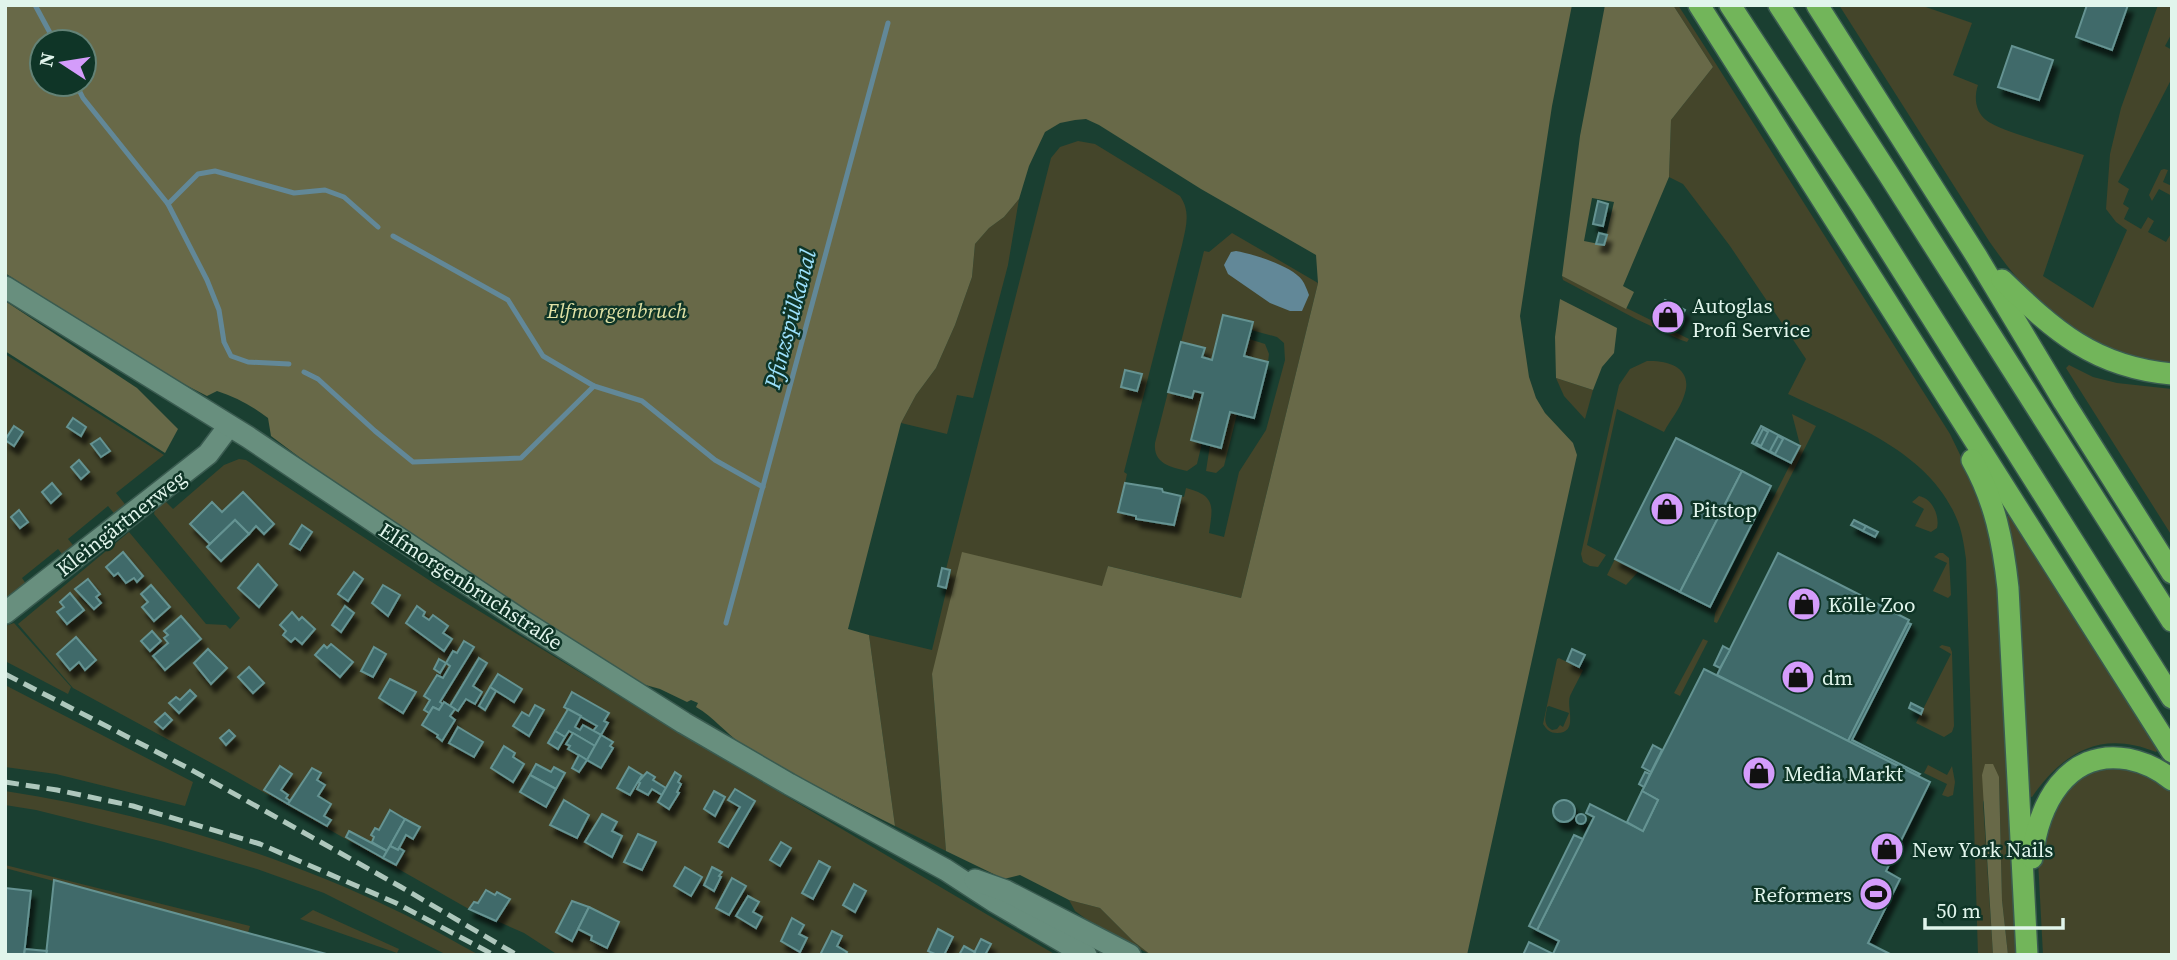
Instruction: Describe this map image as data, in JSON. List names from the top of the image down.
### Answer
{
  "streets": {
    "main road": ["Kleingärtnerweg", "Elfmorgenbruchstraße"]
  },
  "crossings": [
    ["Kleingärtnerweg", "Elfmorgenbruchstraße"]
  ],
  "water": ["Pfinzspülkanal"],
  "parks": ["Elfmorgenbruch"],
  "places": {
    "shop": [
      "Autoglas Profi Service",
      "Pitstop",
      "Kölle Zoo",
      "dm",
      "Media Markt",
      "New York Nails"
    ],
    "sports": ["Reformers"]
  },
  "scale_bar": "50 m",
  "north": "left"
}
